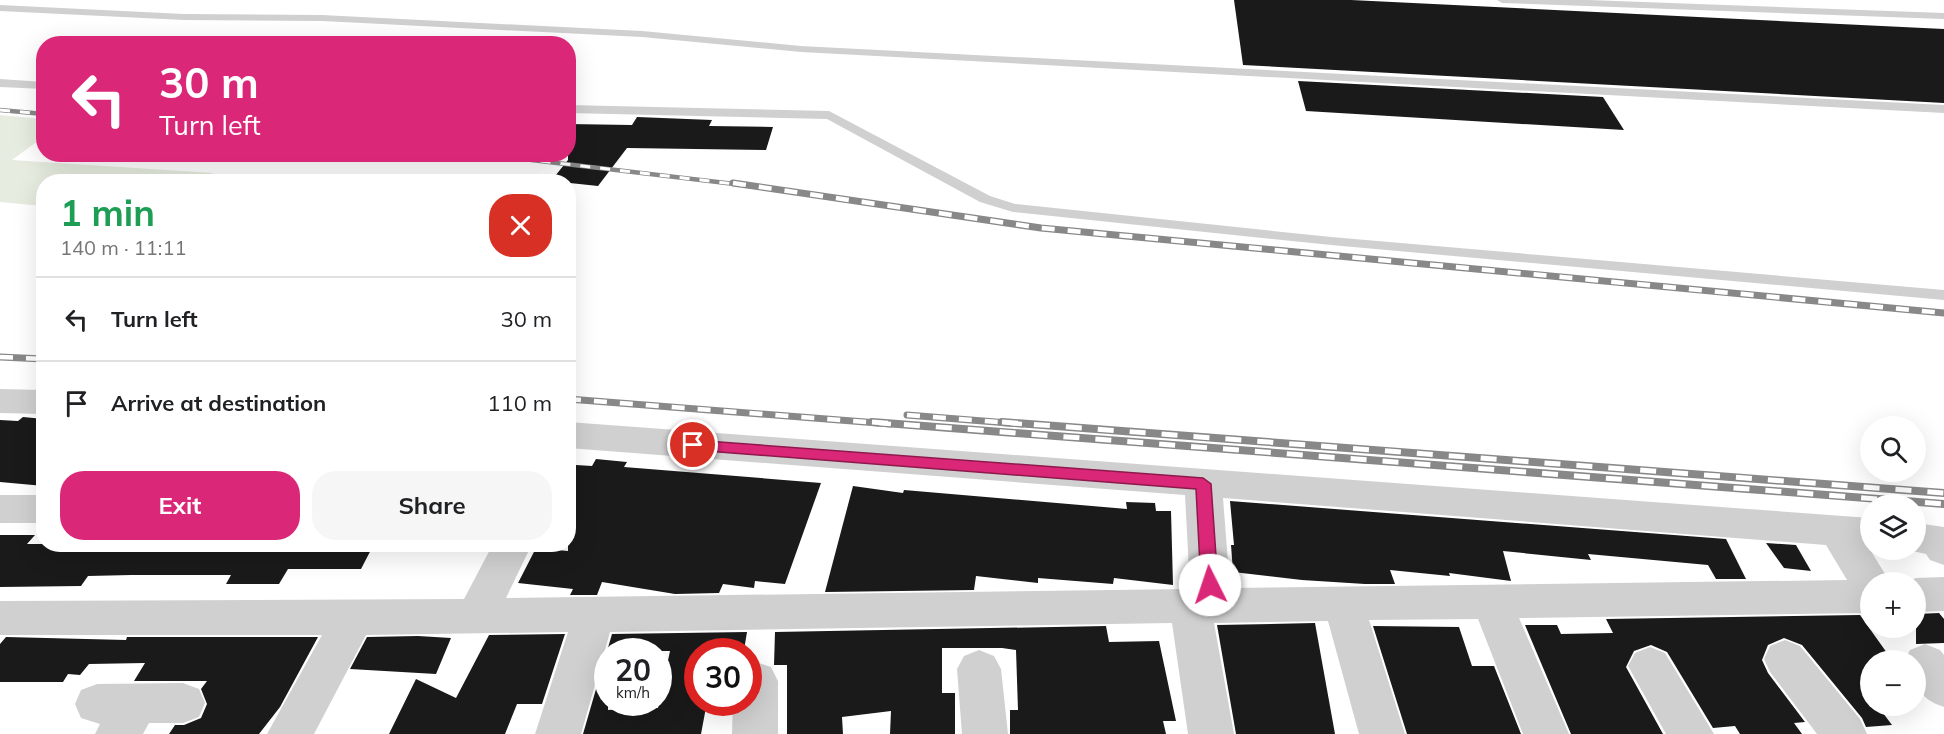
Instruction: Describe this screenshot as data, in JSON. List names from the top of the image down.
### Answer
{
  "page": {
    "turn": ["30 m", "Turn left"],
    "heading": ["1 min", "140 m · 11:11"],
    "list": [
      {
        "name": "Turn left",
        "value": "30 m"
      },
      {
        "name": "Arrive at destination",
        "value": "110 m"
      }
    ],
    "map_buttons": ["+", "−"],
    "buttons": ["Exit", "Share"],
    "speed": "20 km/h",
    "limit": "30"
  }
}
